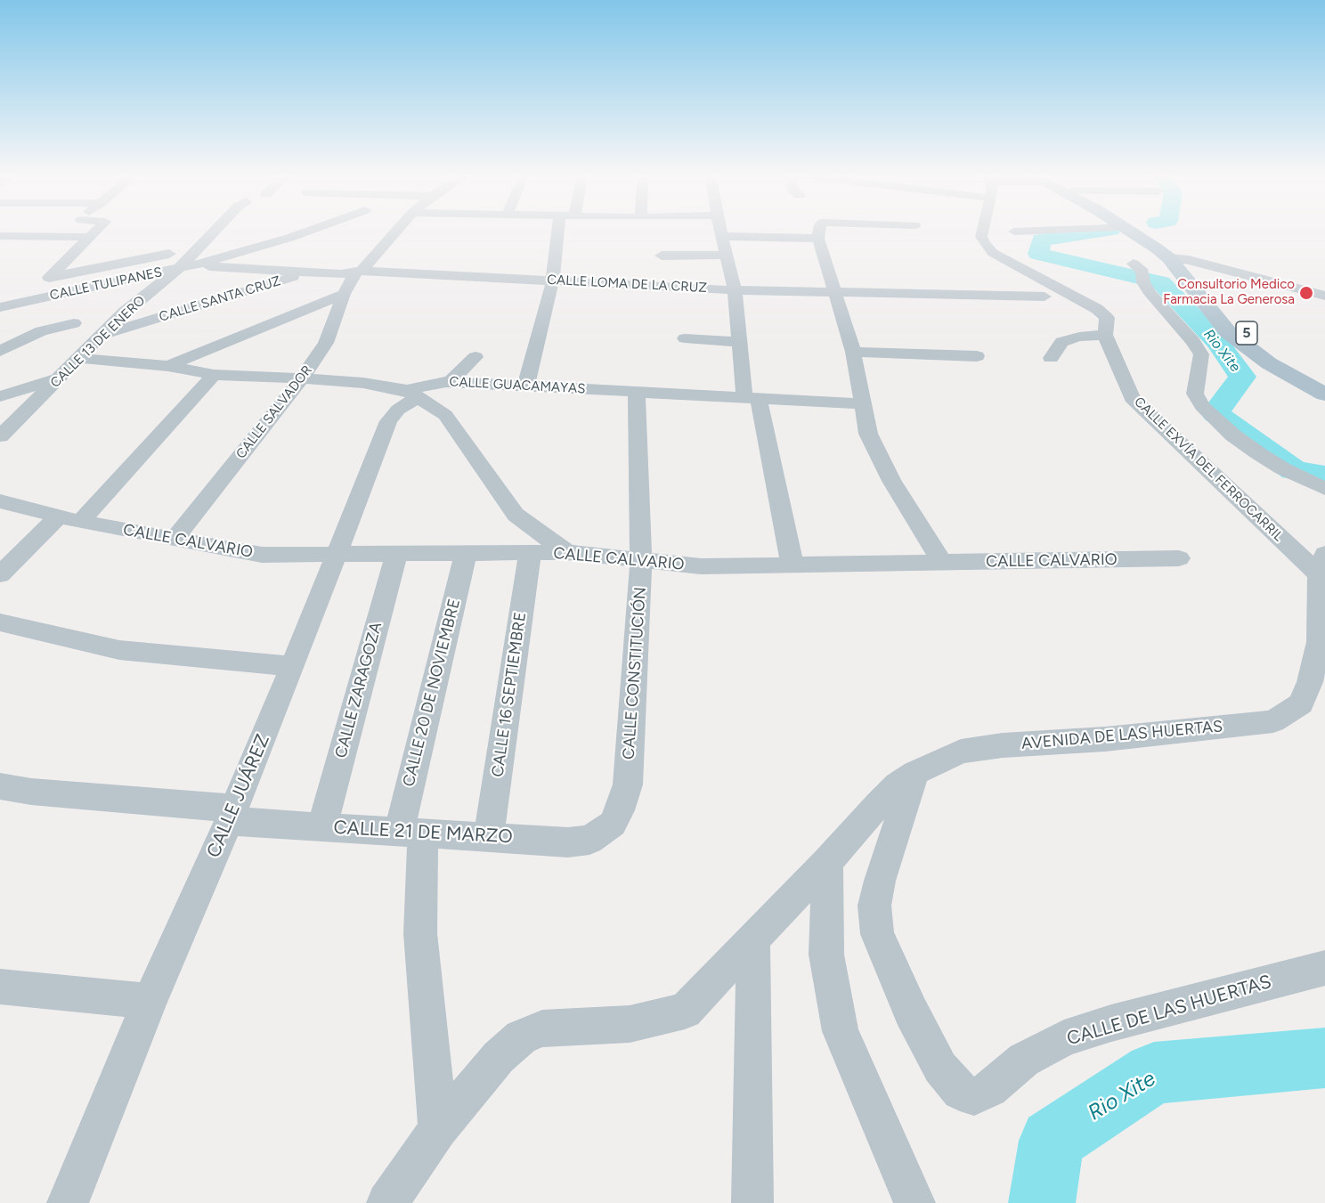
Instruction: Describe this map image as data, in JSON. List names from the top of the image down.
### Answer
{
  "streets": {
    "main road": ["5"],
    "street": [
      "CALLE TULIPANES",
      "CALLE LOMA DE LA CRUZ",
      "CALLE SANTA CRUZ",
      "CALLE 13 DE ENERO",
      "CALLE GUACAMAYAS",
      "CALLE SALVADOR",
      "CALLE EXVÍA DEL FERROCARRIL",
      "CALLE CALVARIO",
      "CALLE CONSTITUCIÓN",
      "CALLE ZARAGOZA",
      "CALLE 20 DE NOVIEMBRE",
      "CALLE 16 SEPTIEMBRE",
      "AVENIDA DE LAS HUERTAS",
      "CALLE JUÁREZ",
      "CALLE 21 DE MARZO",
      "CALLE DE LAS HUERTAS"
    ]
  },
  "crossings": [
    ["CALLE TULIPANES", "CALLE 13 DE ENERO"],
    ["CALLE LOMA DE LA CRUZ", "CALLE SANTA CRUZ"],
    ["CALLE LOMA DE LA CRUZ", "CALLE SALVADOR"],
    ["CALLE SANTA CRUZ", "CALLE 13 DE ENERO"],
    ["CALLE 13 DE ENERO", "CALLE GUACAMAYAS"],
    ["CALLE GUACAMAYAS", "CALLE SALVADOR"],
    ["CALLE GUACAMAYAS", "CALLE CONSTITUCIÓN"],
    ["CALLE GUACAMAYAS", "CALLE JUÁREZ"],
    ["CALLE SALVADOR", "CALLE CALVARIO"],
    ["CALLE EXVÍA DEL FERROCARRIL", "AVENIDA DE LAS HUERTAS"],
    ["CALLE CALVARIO", "CALLE CONSTITUCIÓN"],
    ["CALLE CALVARIO", "CALLE ZARAGOZA"],
    ["CALLE CALVARIO", "CALLE 20 DE NOVIEMBRE"],
    ["CALLE CALVARIO", "CALLE 16 SEPTIEMBRE"],
    ["CALLE CALVARIO", "CALLE JUÁREZ"],
    ["CALLE CONSTITUCIÓN", "CALLE 21 DE MARZO"],
    ["CALLE ZARAGOZA", "CALLE 21 DE MARZO"],
    ["CALLE 20 DE NOVIEMBRE", "AVENIDA DE LAS HUERTAS"],
    ["CALLE 20 DE NOVIEMBRE", "CALLE 21 DE MARZO"],
    ["CALLE 16 SEPTIEMBRE", "CALLE 21 DE MARZO"],
    ["AVENIDA DE LAS HUERTAS", "CALLE DE LAS HUERTAS"],
    ["CALLE JUÁREZ", "CALLE 21 DE MARZO"]
  ],
  "water": ["Rio Xite"],
  "places": ["Consultorio Medico Farmacia La Generosa"]
}
